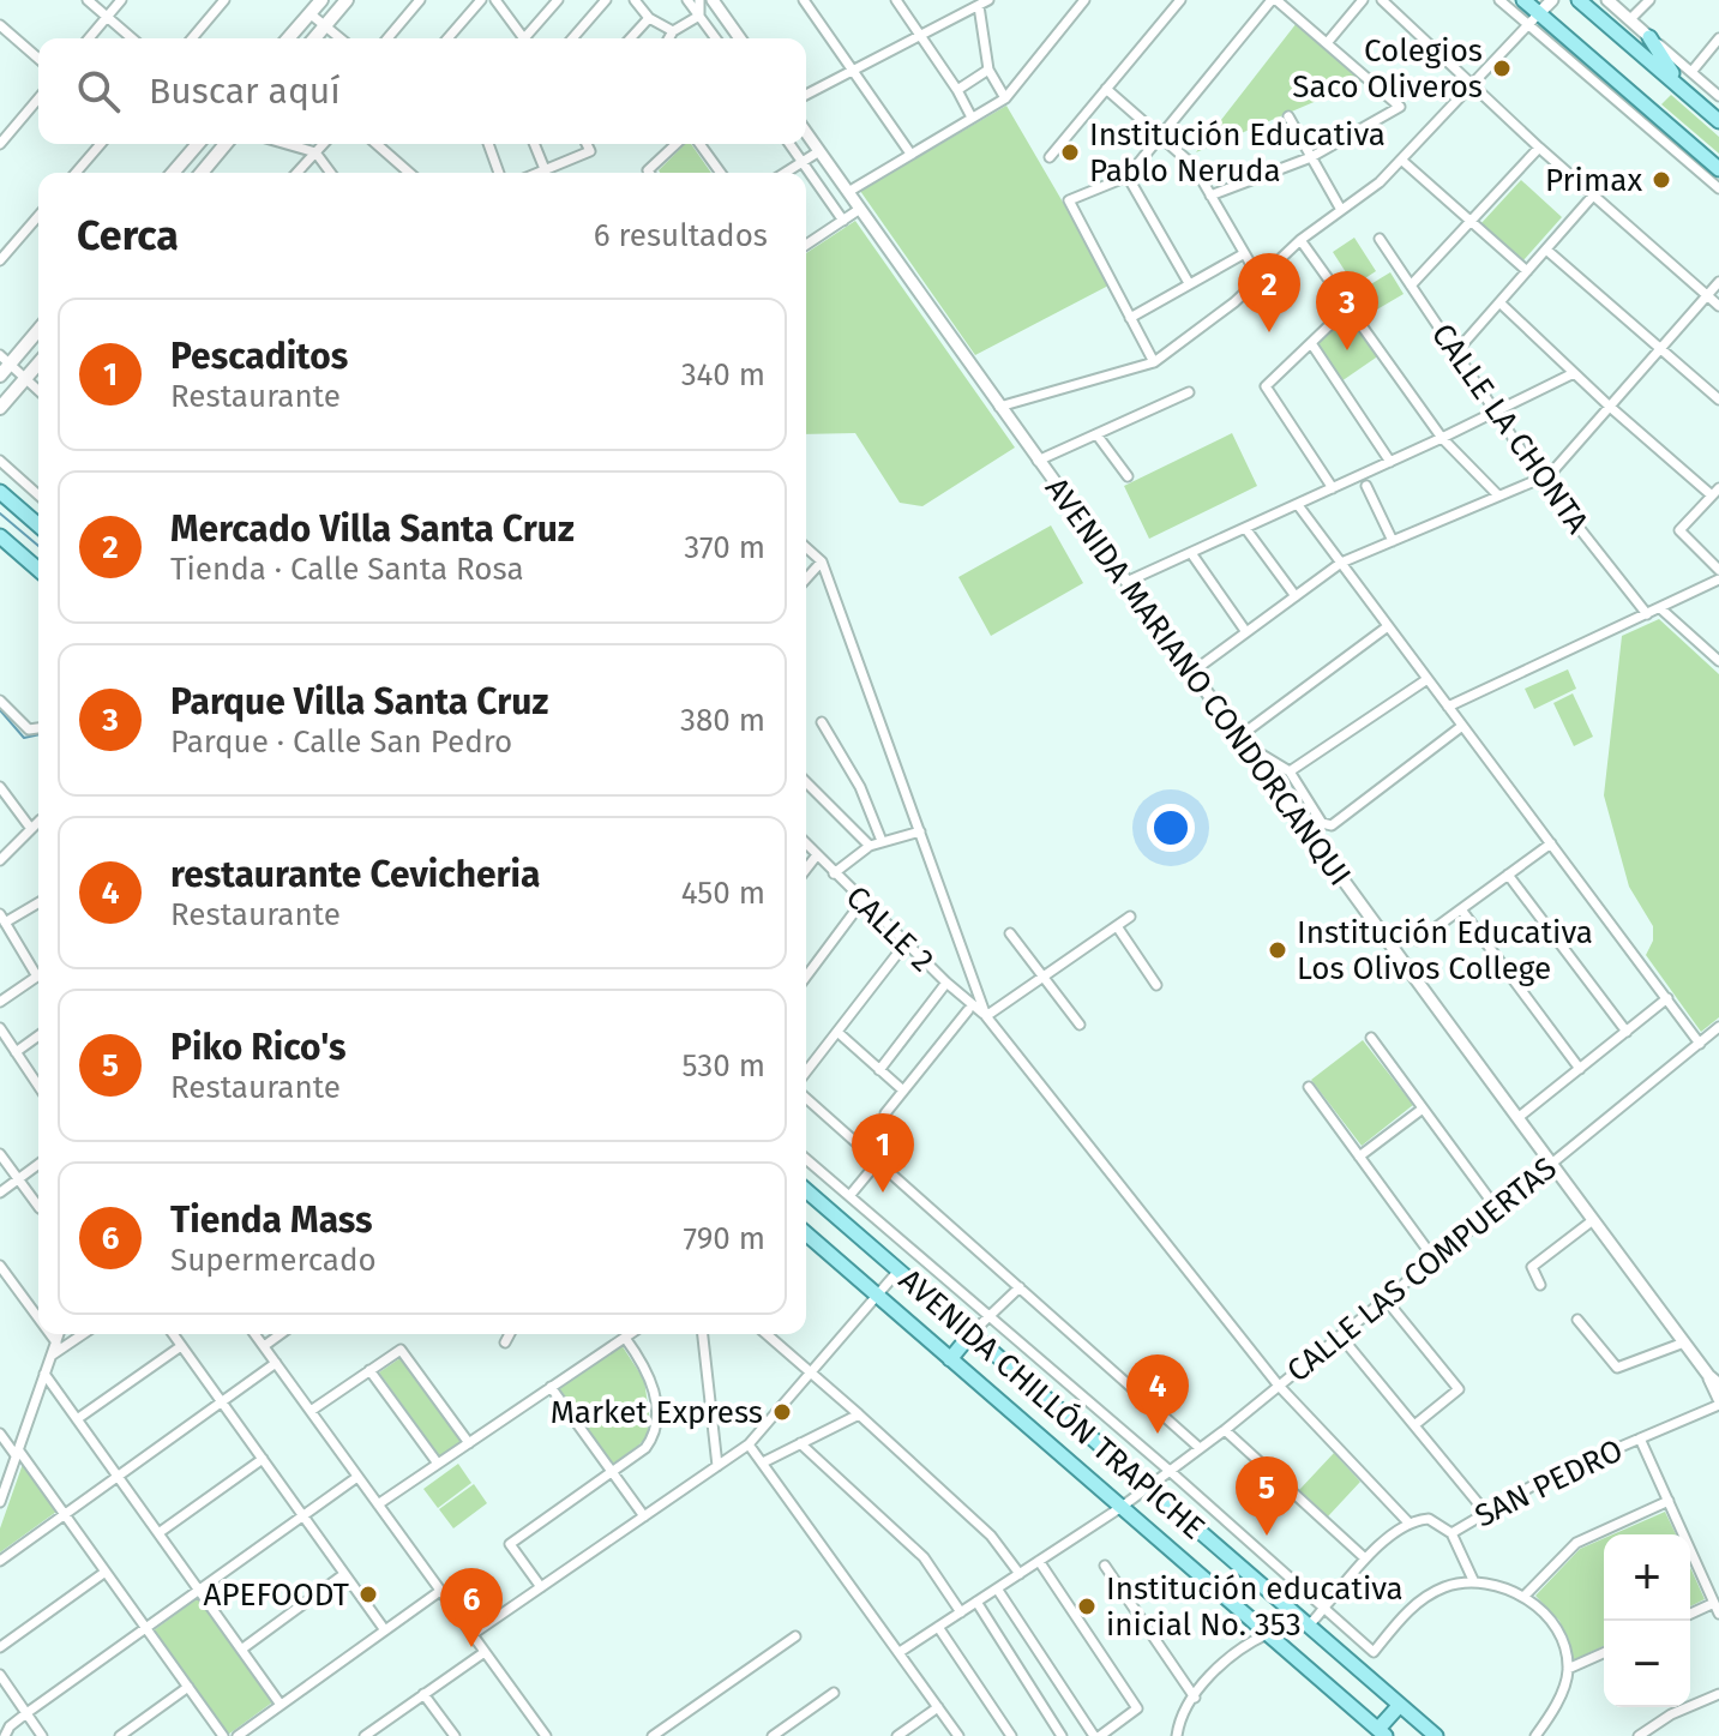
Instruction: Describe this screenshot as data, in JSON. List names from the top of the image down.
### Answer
{
  "streets": {
    "main road": ["AVENIDA CHILLÓN TRAPICHE"],
    "street": [
      "CALLE LA CHONTA",
      "AVENIDA MARIANO CONDORCANQUI",
      "CALLE 2",
      "CALLE LAS COMPUERTAS",
      "SAN PEDRO"
    ]
  },
  "crossings": [
    ["AVENIDA MARIANO CONDORCANQUI", "CALLE LAS COMPUERTAS"],
    ["AVENIDA MARIANO CONDORCANQUI", "SAN PEDRO"],
    ["CALLE LAS COMPUERTAS", "AVENIDA CHILLÓN TRAPICHE"]
  ],
  "places": [
    "Colegios Saco Oliveros",
    "Institución Educativa Pablo Neruda",
    "Primax",
    "Institución Educativa Los Olivos College",
    "Market Express",
    "APEFOODT",
    "Institución educativa inicial No. 353"
  ],
  "page": {
    "search": "Buscar aquí",
    "heading": ["Cerca", "6 resultados"],
    "pins": [
      "2",
      "3",
      "1",
      "4",
      "5",
      "6"
    ],
    "list": [
      {
        "mark": "1",
        "name": "Pescaditos",
        "note": "Restaurante",
        "value": "340 m"
      },
      {
        "mark": "2",
        "name": "Mercado Villa Santa Cruz",
        "note": "Tienda · Calle Santa Rosa",
        "value": "370 m"
      },
      {
        "mark": "3",
        "name": "Parque Villa Santa Cruz",
        "note": "Parque · Calle San Pedro",
        "value": "380 m"
      },
      {
        "mark": "4",
        "name": "restaurante Cevicheria",
        "note": "Restaurante",
        "value": "450 m"
      },
      {
        "mark": "5",
        "name": "Piko Rico's",
        "note": "Restaurante",
        "value": "530 m"
      },
      {
        "mark": "6",
        "name": "Tienda Mass",
        "note": "Supermercado",
        "value": "790 m"
      }
    ],
    "map_buttons": ["+", "−"]
  }
}
